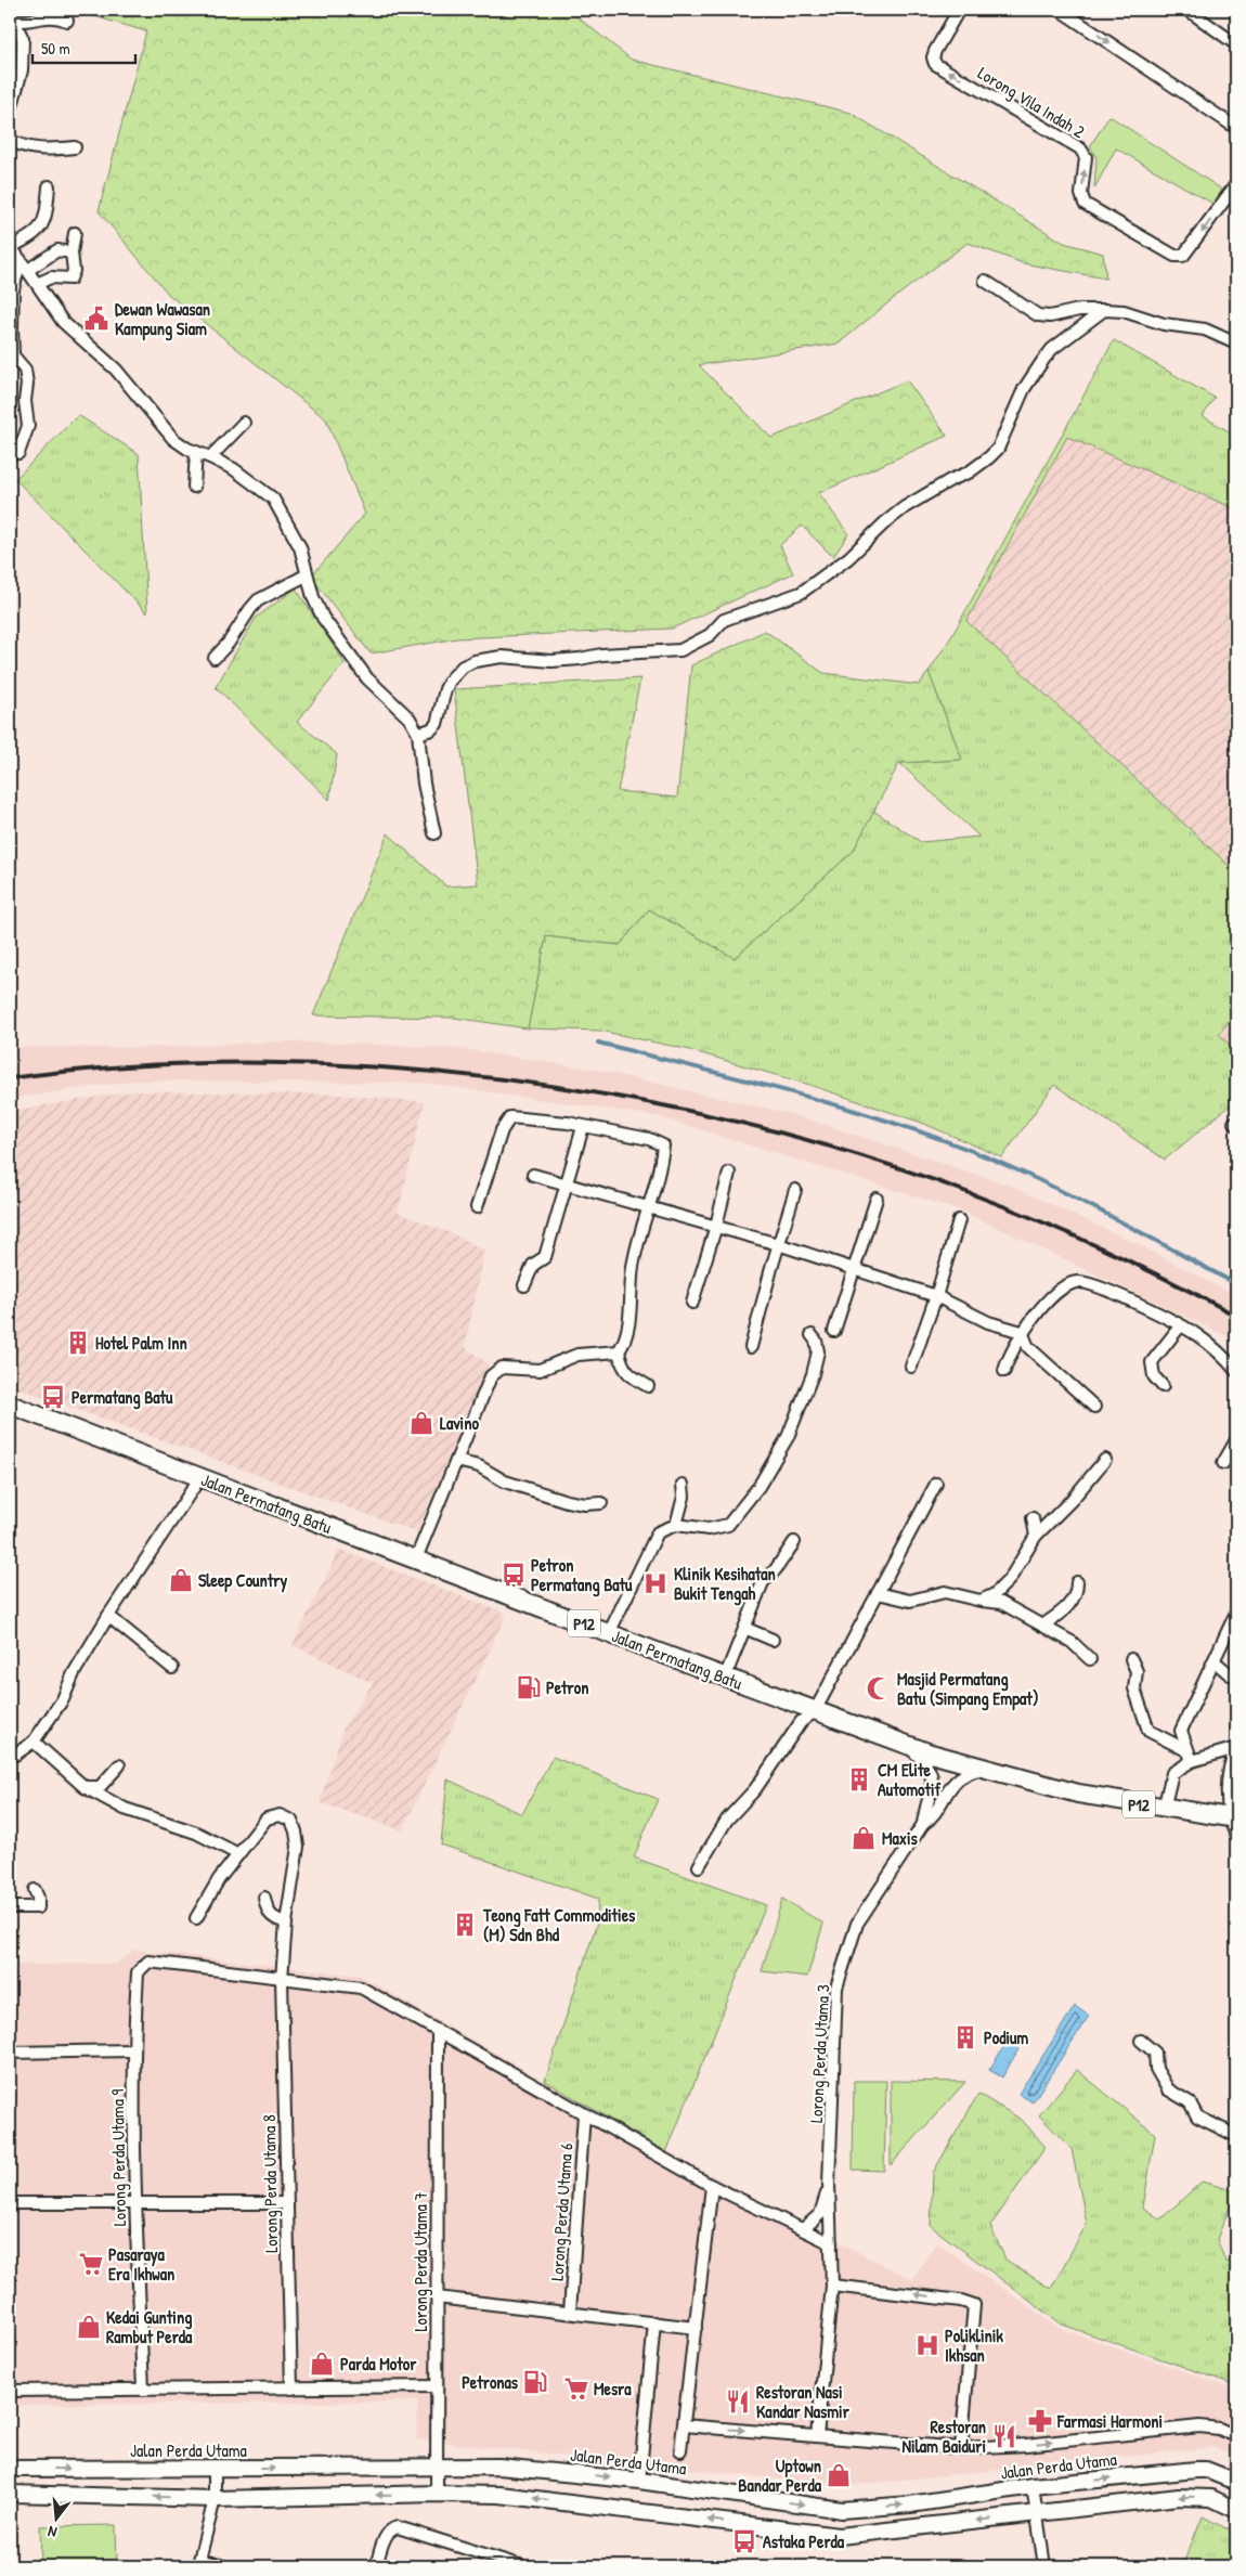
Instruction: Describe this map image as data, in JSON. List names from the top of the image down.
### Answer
{
  "streets": {
    "main road": ["Jalan Permatang Batu", "P12"],
    "street": [
      "Lorong Vila Indah 2",
      "Lorong Perda Utama 3",
      "Lorong Perda Utama 9",
      "Lorong Perda Utama 8",
      "Lorong Perda Utama 6",
      "Lorong Perda Utama 7",
      "Jalan Perda Utama"
    ]
  },
  "crossings": [
    ["Jalan Permatang Batu", "Lorong Perda Utama 3"],
    ["Lorong Perda Utama 9", "Lorong Perda Utama 8"],
    ["Lorong Perda Utama 7", "Jalan Perda Utama"]
  ],
  "places": {
    "public building": ["Dewan Wawasan Kampung Siam"],
    "building": [
      "Hotel Palm Inn",
      "CM Elite Automotif",
      "Teong Fatt Commodities (M) Sdn Bhd",
      "Podium"
    ],
    "bus stop": ["Permatang Batu", "Petron Permatang Batu", "Astaka Perda"],
    "shop": [
      "Lavino",
      "Sleep Country",
      "Maxis",
      "Kedai Gunting Rambut Perda",
      "Parda Motor",
      "Uptown Bandar Perda"
    ],
    "hospital": ["Klinik Kesihatan Bukit Tengah", "Poliklinik Ikhsan"],
    "fuel station": ["Petron", "Petronas"],
    "mosque": ["Masjid Permatang Batu (Simpang Empat)"],
    "supermarket": ["Pasaraya Era Ikhwan", "Mesra"],
    "restaurant": ["Restoran Nasi Kandar Nasmir", "Restoran Nilam Baiduri"],
    "pharmacy": ["Farmasi Harmoni"]
  },
  "scale_bar": "50 m",
  "north": "bottom"
}
